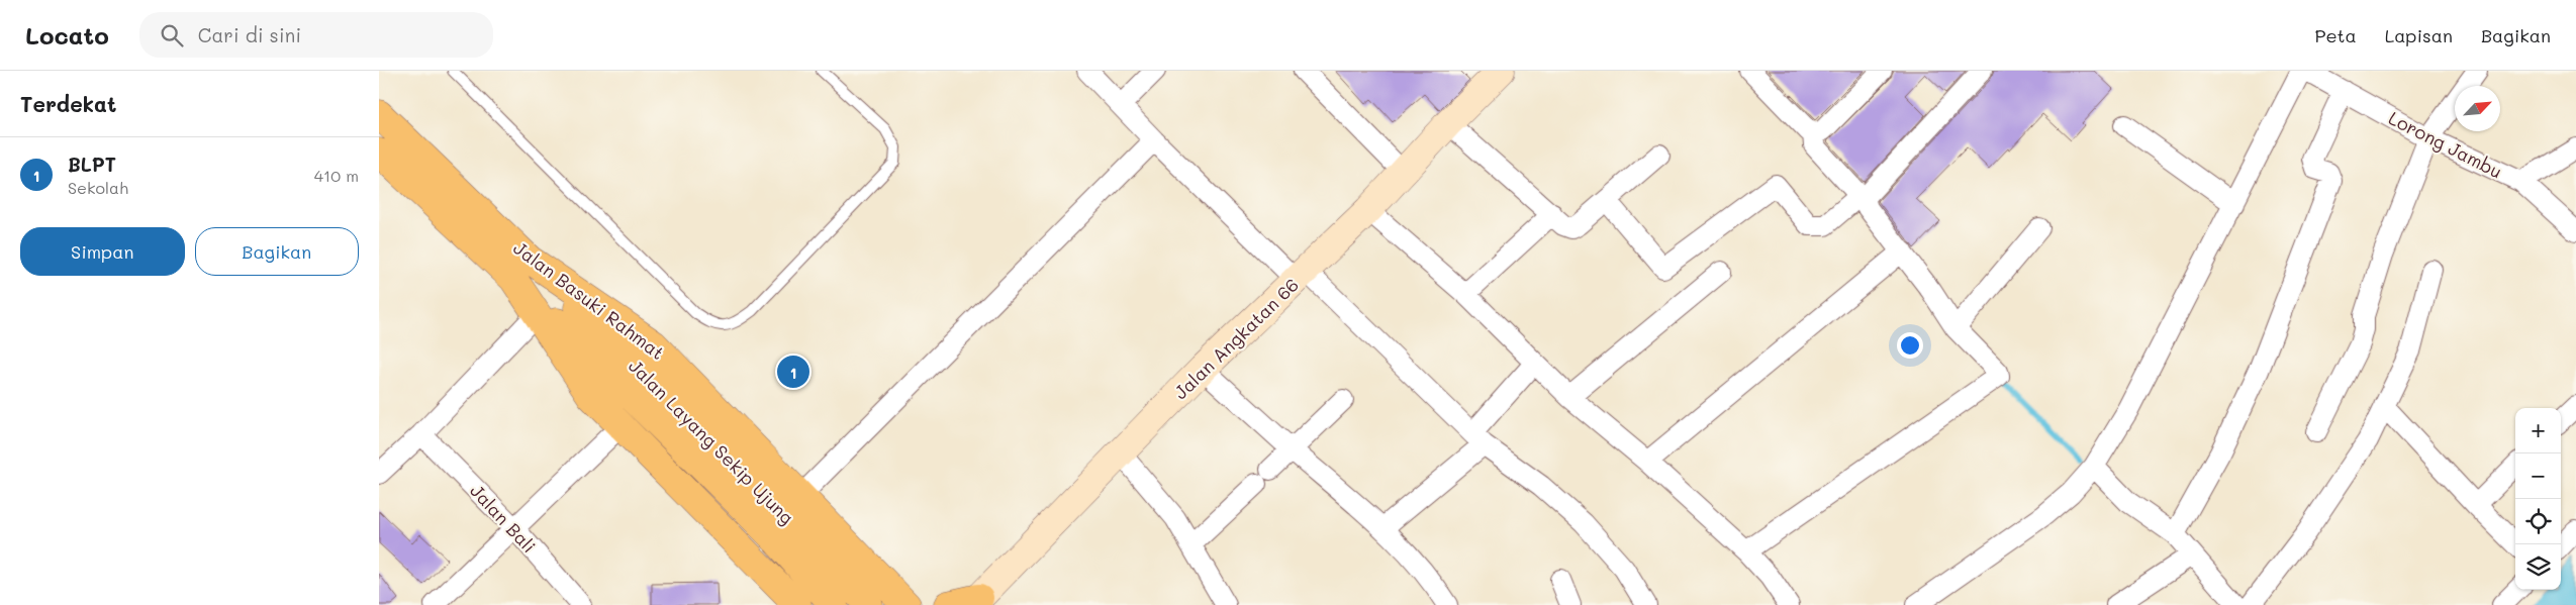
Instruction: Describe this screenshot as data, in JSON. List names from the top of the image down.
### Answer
{
  "streets": {
    "highway": ["Jalan Basuki Rahmat", "Jalan Layang Sekip Ujung"],
    "street": ["Lorong Jambu", "Jalan Angkatan 66", "Jalan Bali"]
  },
  "crossings": [
    ["Jalan Basuki Rahmat", "Jalan Layang Sekip Ujung"]
  ],
  "north": "top right",
  "page": {
    "header": "Locato",
    "search": "Cari di sini",
    "nav": ["Peta", "Lapisan", "Bagikan"],
    "heading": "Terdekat",
    "list": [
      {
        "mark": "1",
        "name": "BLPT",
        "note": "Sekolah",
        "value": "410 m"
      }
    ],
    "buttons": ["Simpan", "Bagikan"],
    "pins": "1",
    "map_buttons": ["+", "−"]
  }
}
